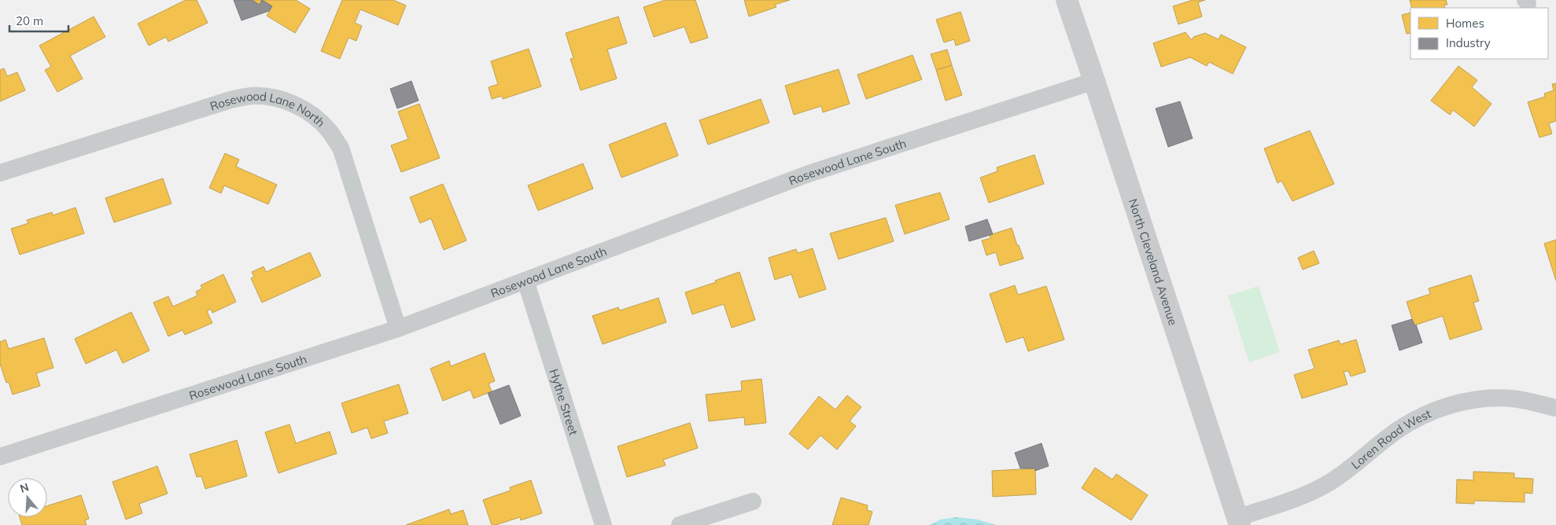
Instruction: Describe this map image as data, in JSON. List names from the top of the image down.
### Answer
{
  "streets": {
    "main road": ["North Cleveland Avenue"],
    "street": [
      "Rosewood Lane North",
      "Rosewood Lane South",
      "Hythe Street",
      "Loren Road West"
    ]
  },
  "crossings": [
    ["Rosewood Lane North", "Rosewood Lane South"],
    ["Rosewood Lane South", "North Cleveland Avenue"],
    ["Rosewood Lane South", "Hythe Street"],
    ["North Cleveland Avenue", "Loren Road West"]
  ],
  "legend": ["Homes", "Industry"],
  "scale_bar": "20 m",
  "north": "top"
}
